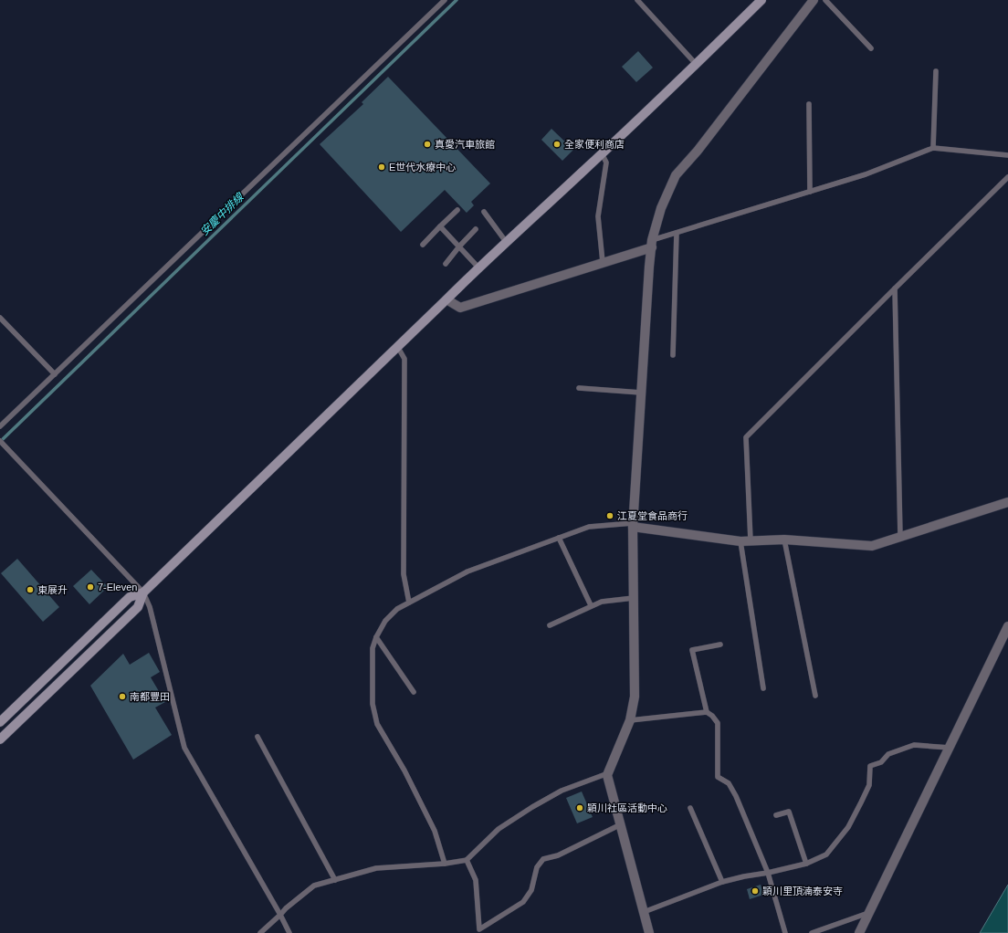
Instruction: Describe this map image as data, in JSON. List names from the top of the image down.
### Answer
{
  "water": ["安慶中排線"],
  "places": [
    "真愛汽車旅館",
    "全家便利商店",
    "E世代水療中心",
    "江夏堂食品商行",
    "7-Eleven",
    "東展升",
    "南都豐田",
    "穎川社區活動中心",
    "穎川里頂湳泰安寺"
  ]
}
